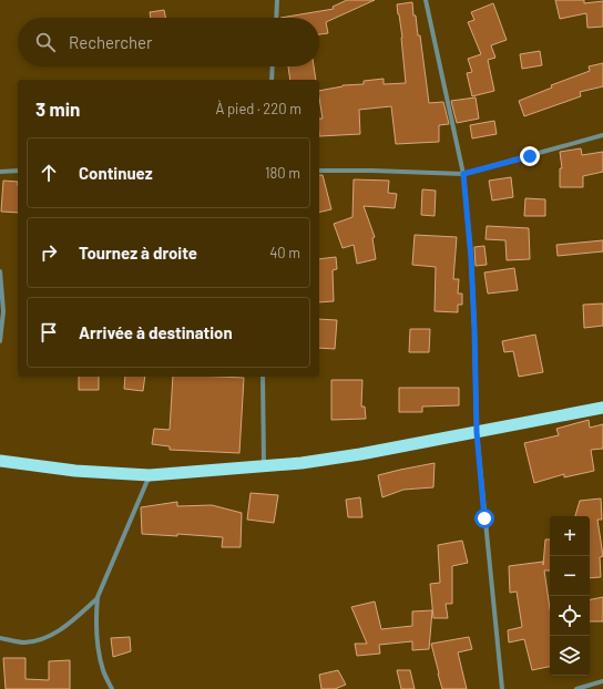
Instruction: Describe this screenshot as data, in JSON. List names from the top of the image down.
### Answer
{
  "page": {
    "search": "Rechercher",
    "heading": ["3 min", "À pied · 220 m"],
    "list": [
      ["Continuez", "180 m"],
      ["Tournez à droite", "40 m"],
      "Arrivée à destination"
    ],
    "map_buttons": ["+", "−"]
  }
}
